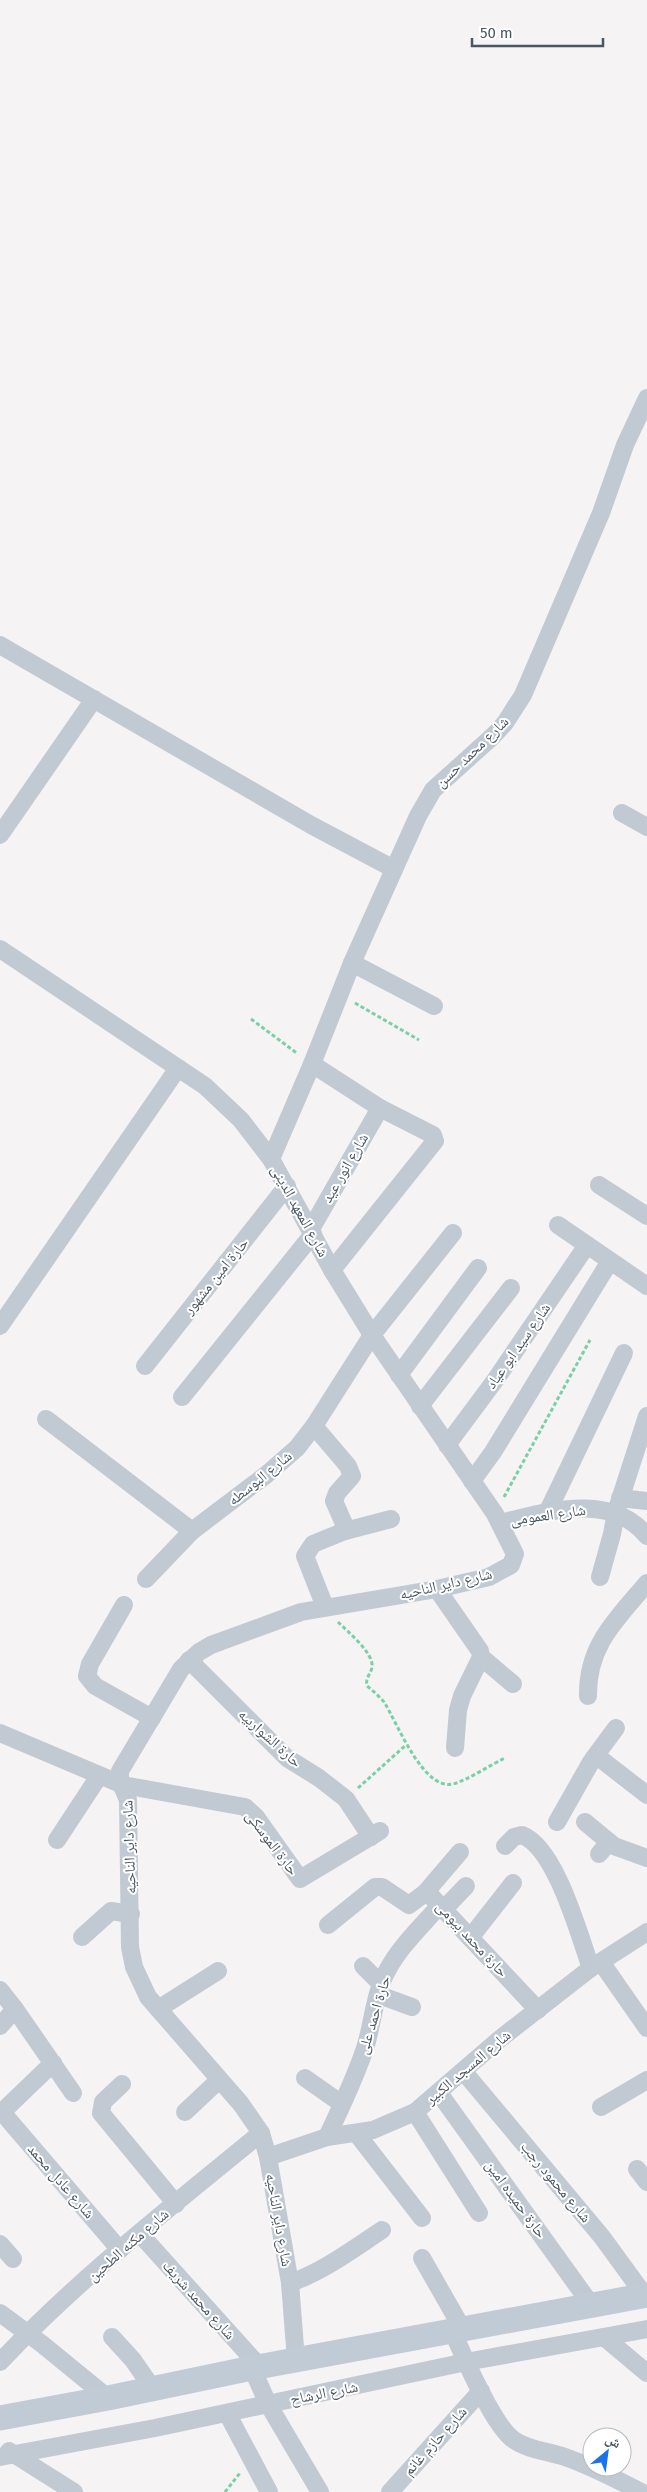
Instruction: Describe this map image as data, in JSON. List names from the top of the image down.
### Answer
{
  "streets": {
    "street": [
      "شارع محمد حسن",
      "شارع انور عيد",
      "شارع المعهد الدينى",
      "حارة امين مشهور",
      "شارع سيد ابو عياد",
      "شارع البوسطه",
      "شارع العمومى",
      "شارع داير الناحيه",
      "حارة الشواربيه",
      "حارة الموسكى",
      "حارة محمد بيومى",
      "حارة احمد على",
      "شارع المسجد الكبير",
      "شارع عادل محمد",
      "شارع محمود رجب",
      "حارة حميده امين",
      "شارع مكنه الطحين",
      "شارع محمد شريف",
      "شارع الرشاح",
      "شارع حازم غانم"
    ]
  },
  "crossings": [
    ["شارع محمد حسن", "شارع المعهد الدينى"],
    ["شارع انور عيد", "شارع المعهد الدينى"],
    ["شارع المعهد الدينى", "حارة امين مشهور"],
    ["شارع المعهد الدينى", "شارع سيد ابو عياد"],
    ["شارع المعهد الدينى", "شارع البوسطه"],
    ["شارع المعهد الدينى", "شارع العمومى"],
    ["شارع المعهد الدينى", "شارع داير الناحيه"],
    ["شارع داير الناحيه", "حارة الشواربيه"],
    ["شارع داير الناحيه", "حارة الموسكى"],
    ["شارع داير الناحيه", "شارع المسجد الكبير"],
    ["شارع داير الناحيه", "شارع مكنه الطحين"],
    ["حارة الشواربيه", "حارة الموسكى"],
    ["حارة محمد بيومى", "حارة احمد على"],
    ["حارة محمد بيومى", "شارع المسجد الكبير"],
    ["حارة احمد على", "شارع المسجد الكبير"],
    ["شارع المسجد الكبير", "شارع محمود رجب"],
    ["شارع المسجد الكبير", "حارة حميده امين"],
    ["شارع عادل محمد", "شارع مكنه الطحين"],
    ["شارع مكنه الطحين", "شارع محمد شريف"],
    ["شارع محمد شريف", "شارع الرشاح"]
  ],
  "scale_bar": "50 m",
  "north": "top right"
}
